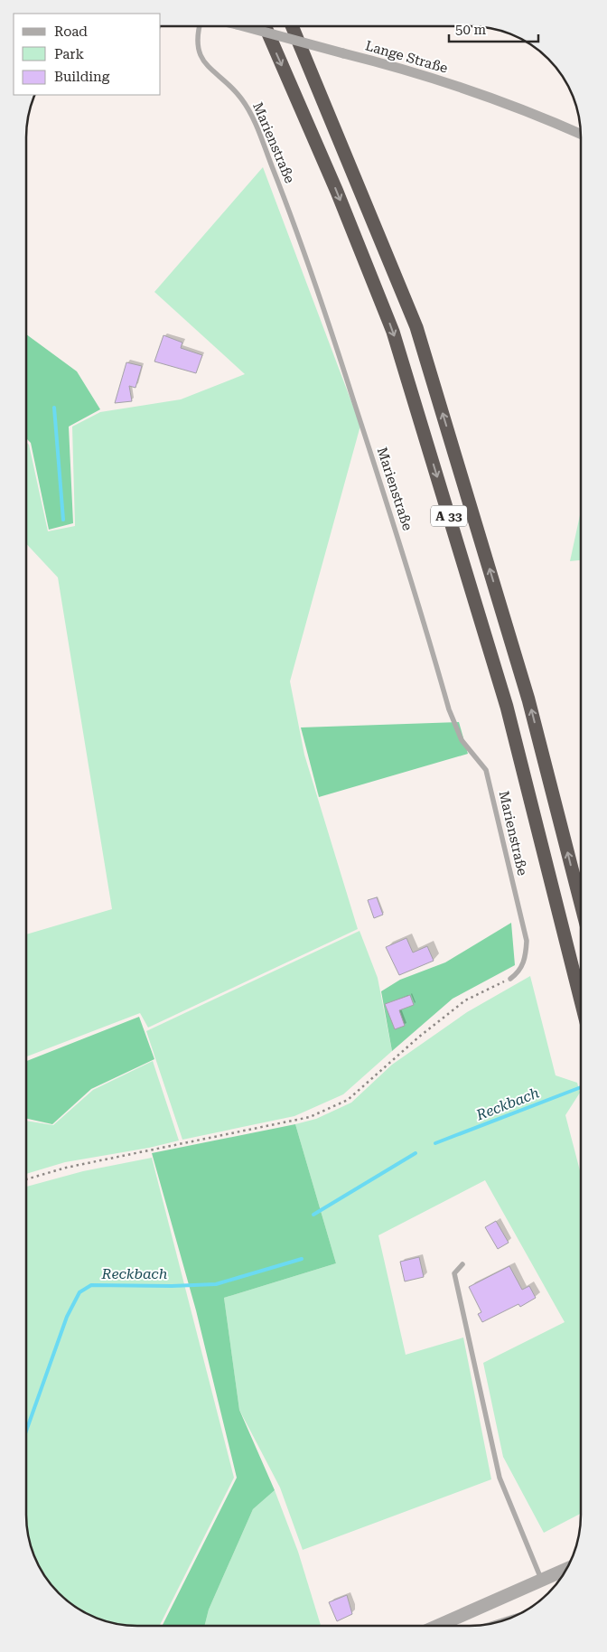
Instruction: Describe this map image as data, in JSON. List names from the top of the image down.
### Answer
{
  "streets": {
    "highway": ["A 33"],
    "street": ["Lange Straße"],
    "lane": ["Marienstraße"]
  },
  "water": ["Reckbach"],
  "legend": ["Road", "Park", "Building"],
  "scale_bar": "50 m"
}
